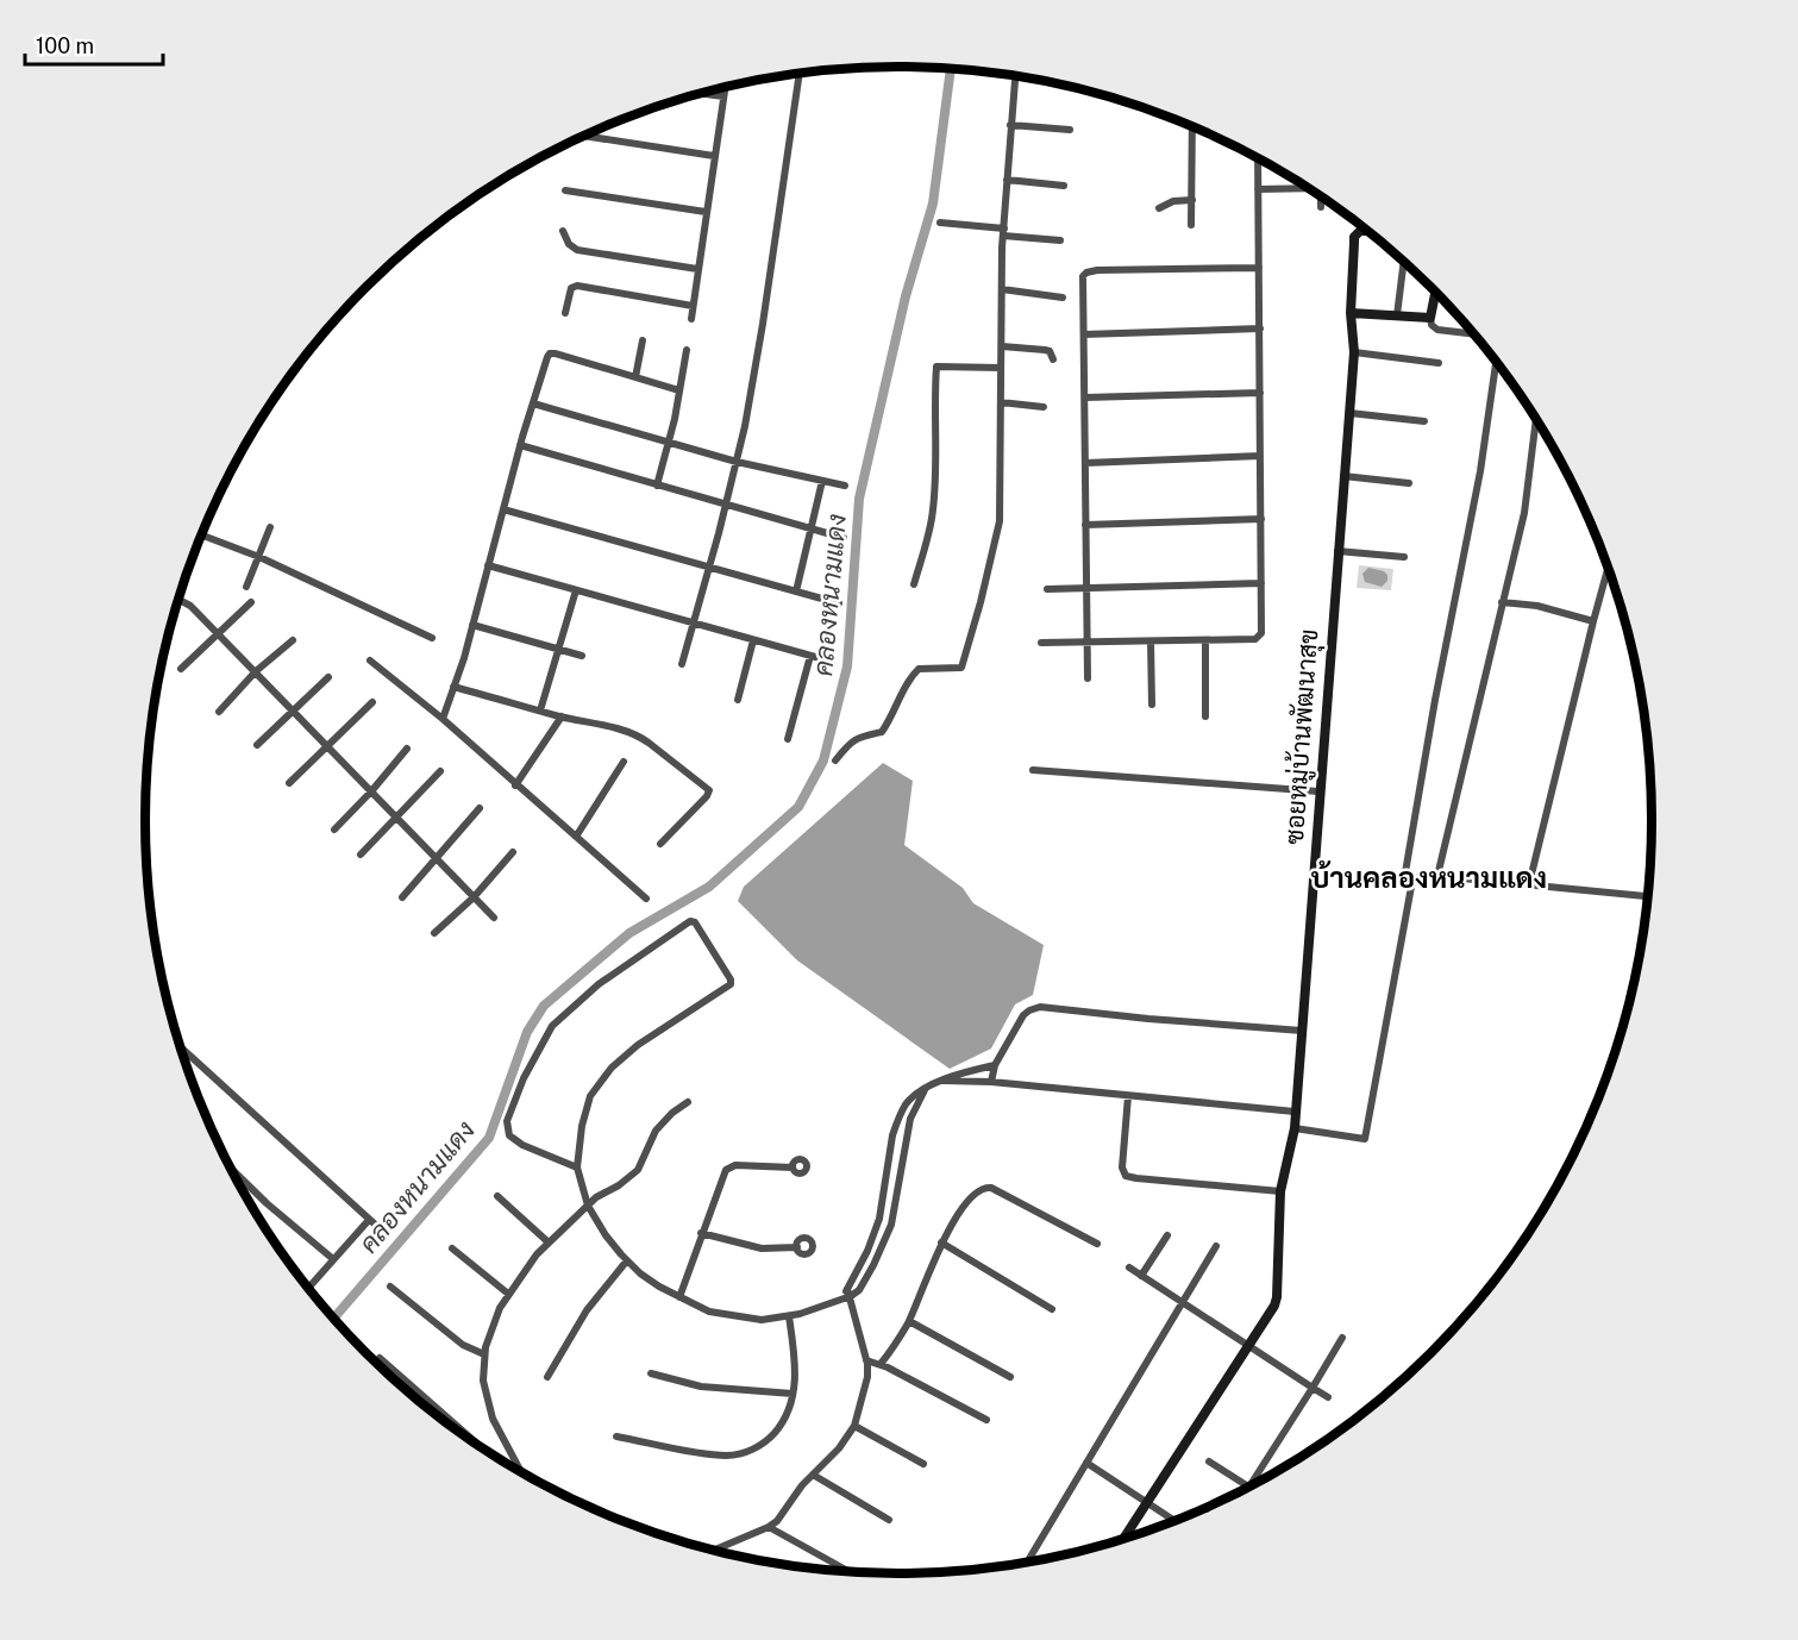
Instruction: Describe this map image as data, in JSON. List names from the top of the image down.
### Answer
{
  "streets": {
    "street": ["ซอยหมู่บ้านพัฒนาสุข"]
  },
  "districts": ["บ้านคลองหนามแดง"],
  "water": ["คลองหนามแดง"],
  "scale_bar": "100 m"
}
